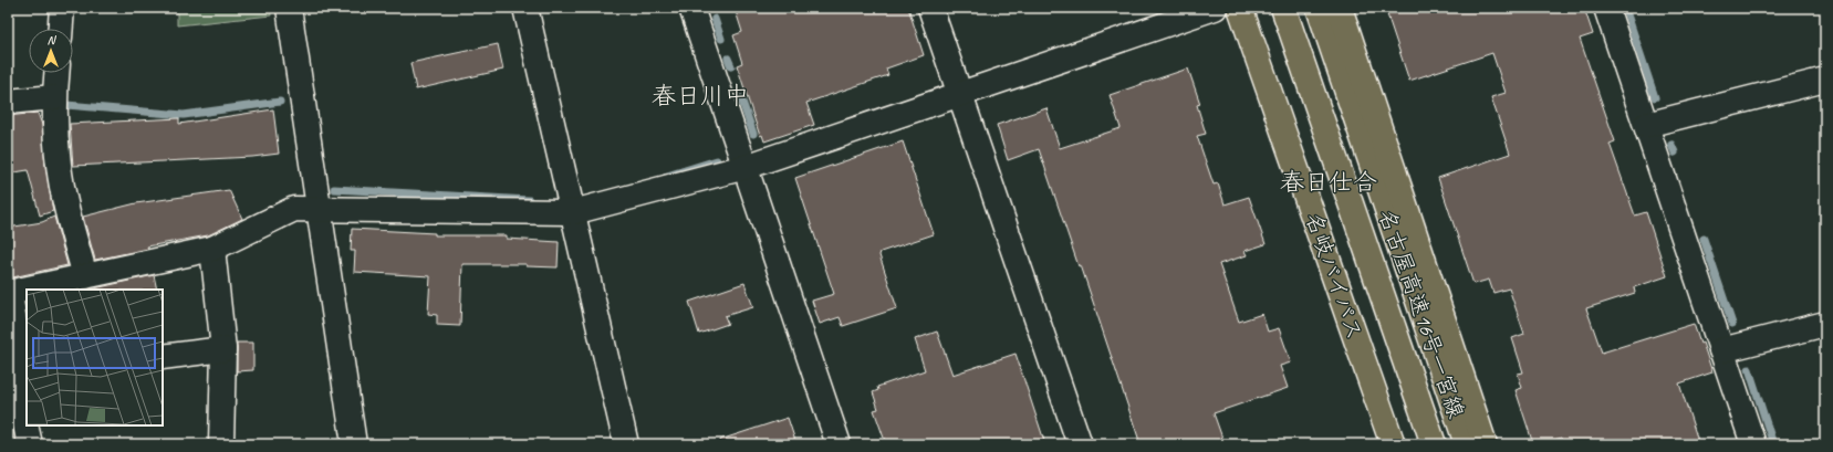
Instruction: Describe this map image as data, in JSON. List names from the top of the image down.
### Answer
{
  "streets": {
    "highway": ["名岐バイパス", "名古屋高速16号一宮線"]
  },
  "districts": ["春日川中", "春日仕合"],
  "north": "top"
}
